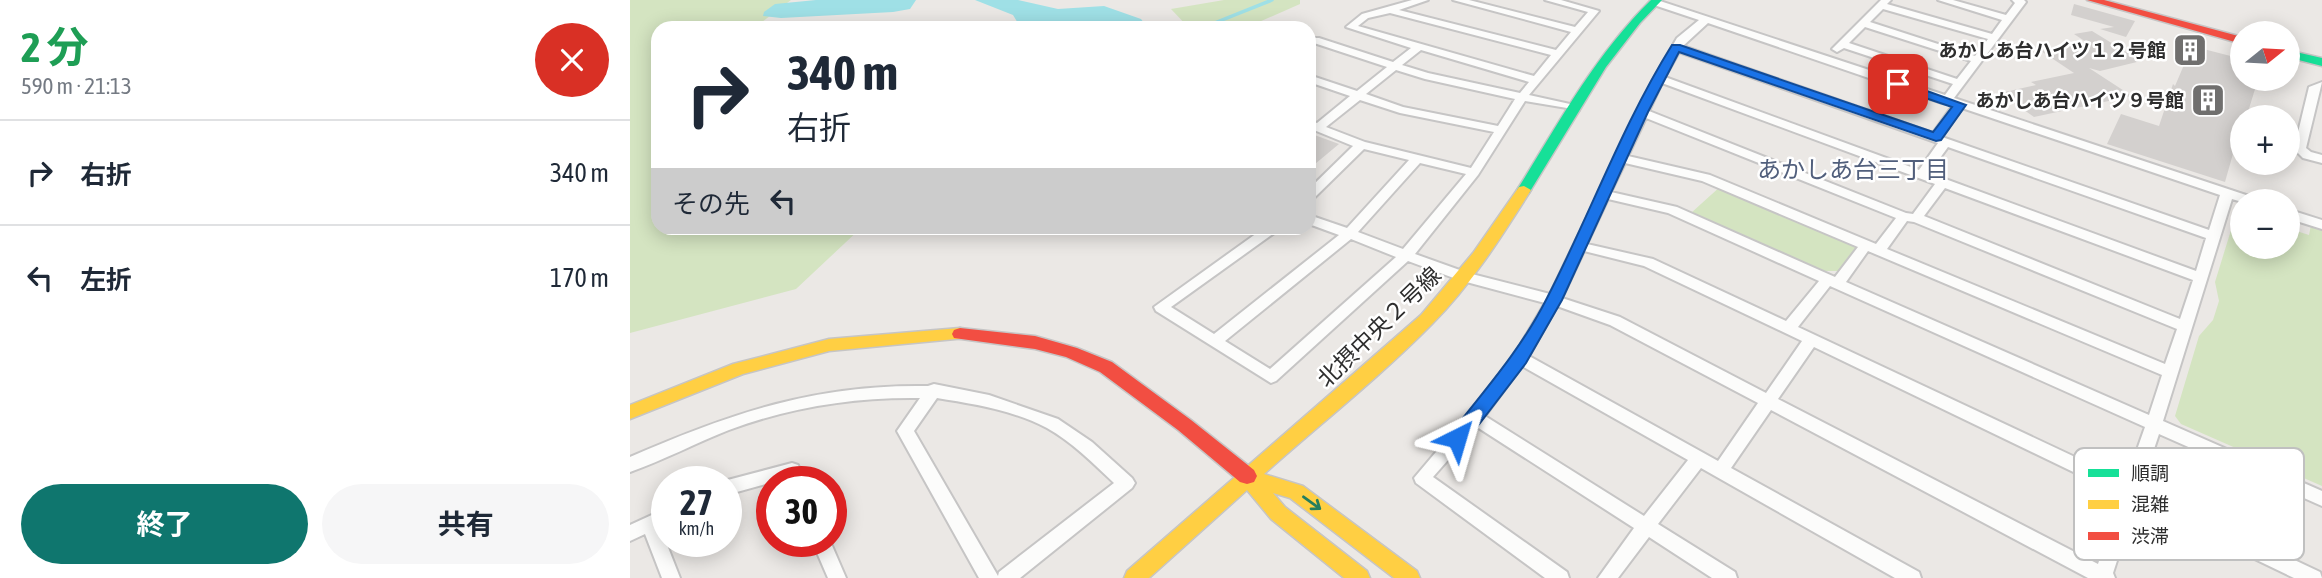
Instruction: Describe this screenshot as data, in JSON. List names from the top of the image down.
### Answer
{
  "streets": {
    "street": ["北摂中央２号線"]
  },
  "districts": ["あかしあ台三丁目"],
  "places": {
    "building": ["あかしあ台ハイツ１２号館", "あかしあ台ハイツ９号館"]
  },
  "legend": ["順調", "混雑", "渋滞"],
  "north": "right",
  "page": {
    "heading": ["2 分", "590 m · 21:13"],
    "map_buttons": ["+", "−"],
    "turn": ["340 m", "右折"],
    "list": [
      {
        "name": "右折",
        "value": "340 m"
      },
      {
        "name": "左折",
        "value": "170 m"
      }
    ],
    "then": "その先",
    "speed": "27 km/h",
    "limit": "30",
    "buttons": ["終了", "共有"]
  }
}
